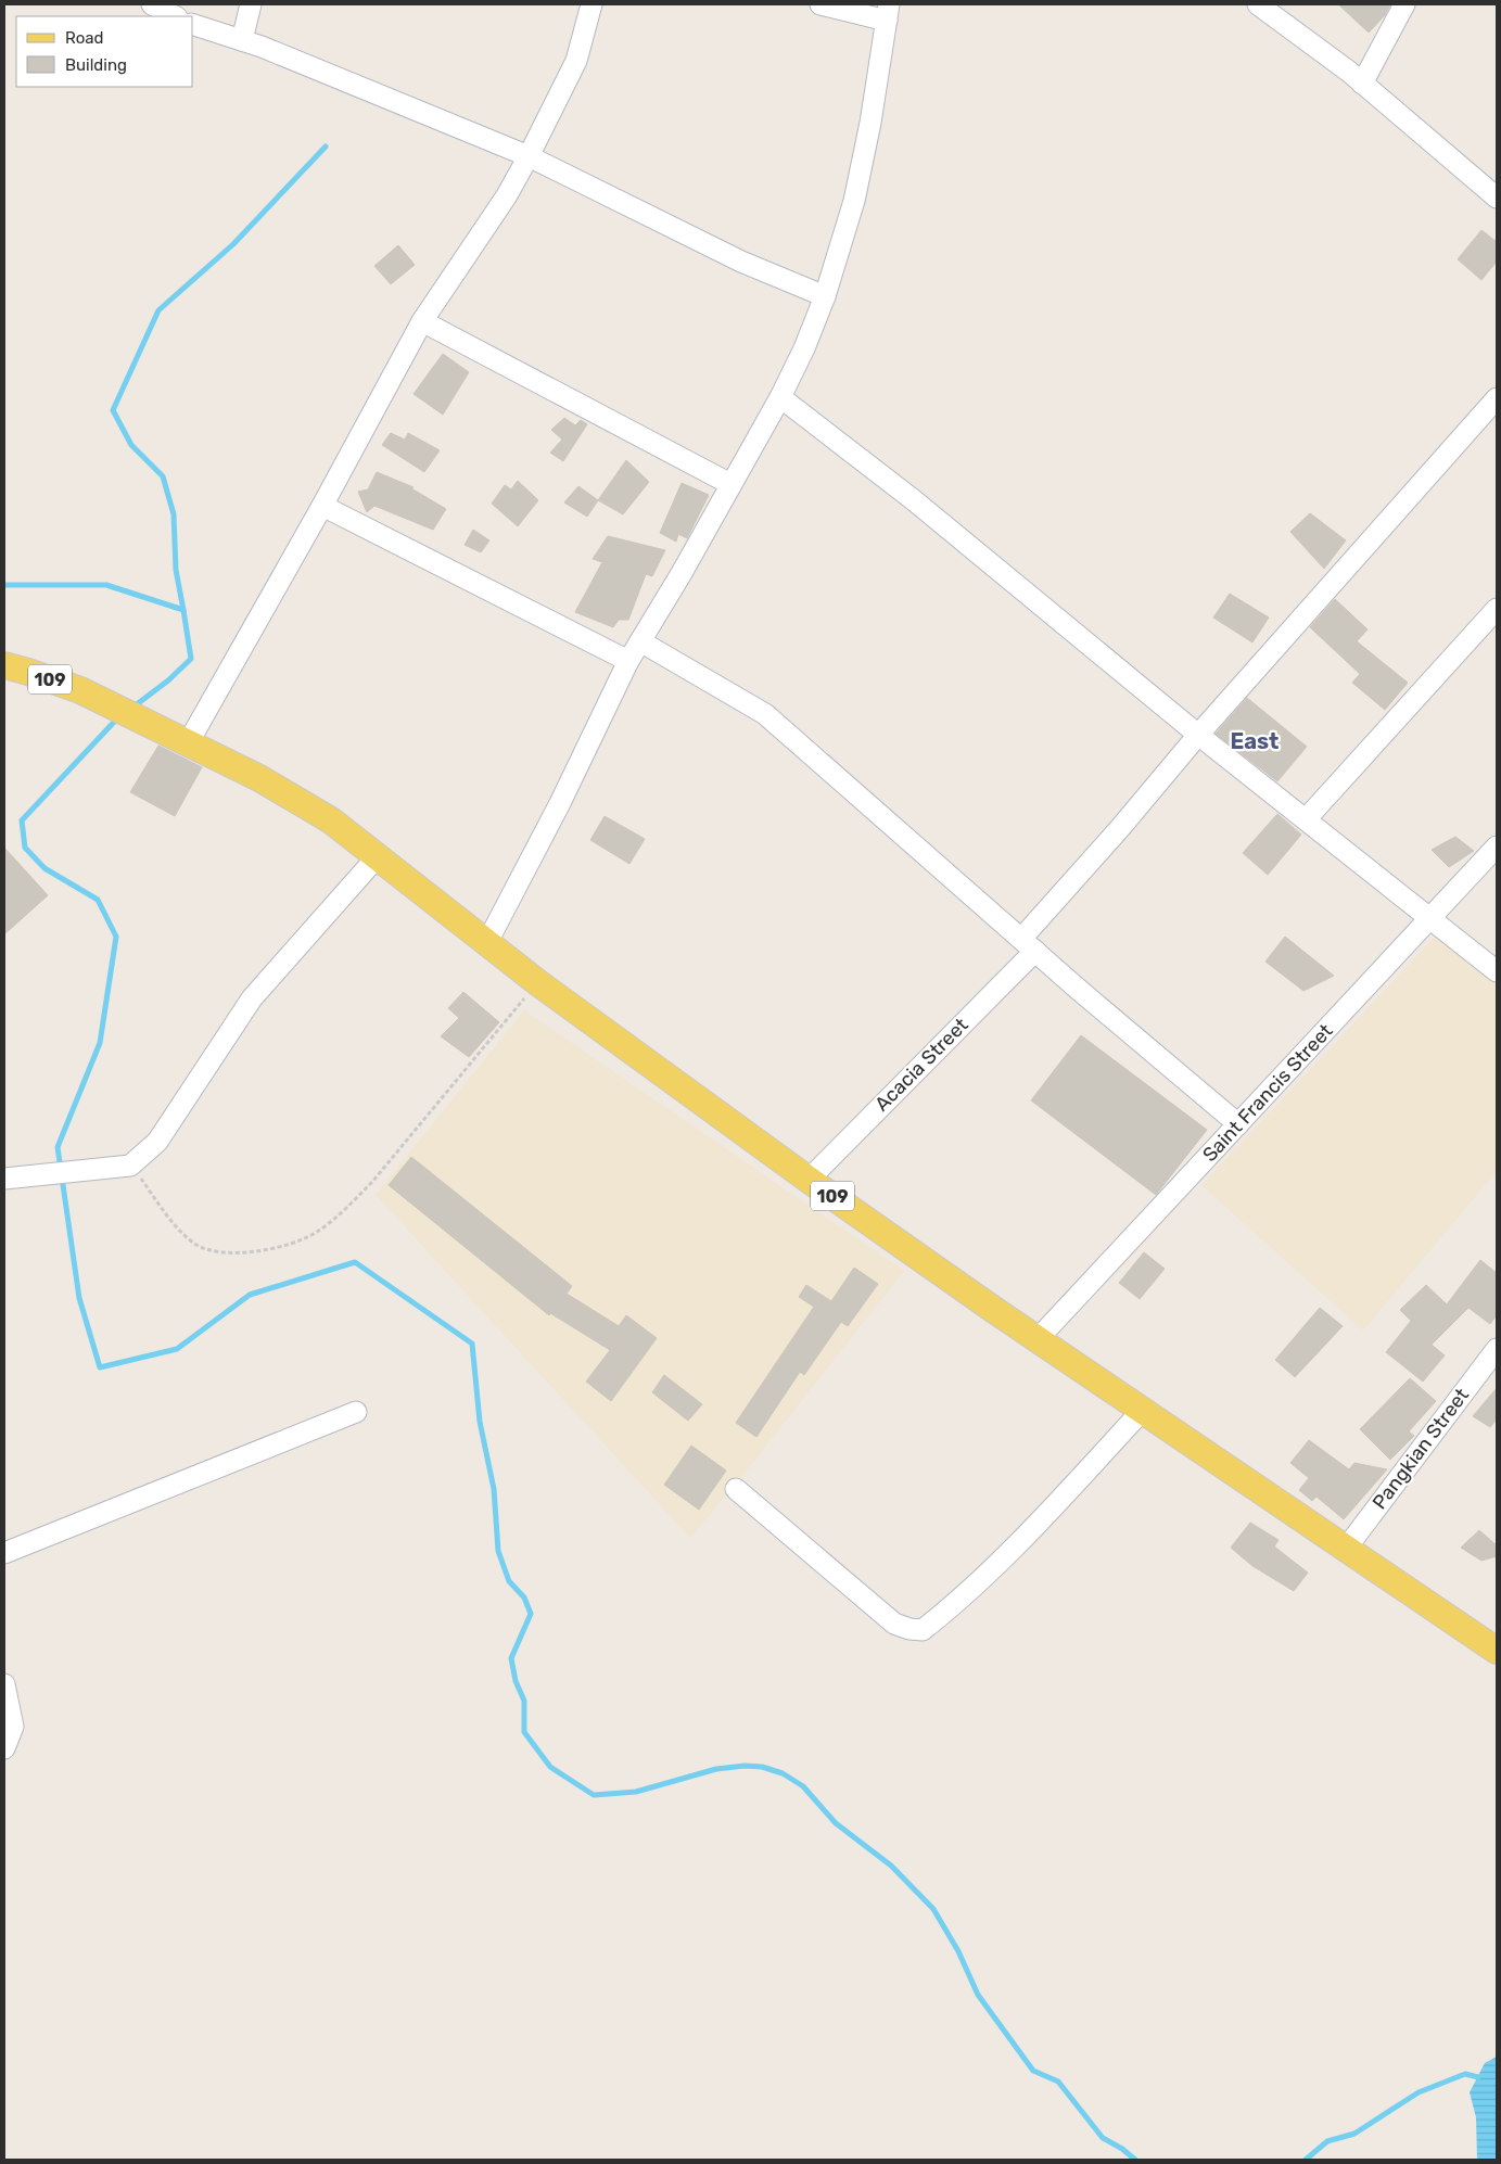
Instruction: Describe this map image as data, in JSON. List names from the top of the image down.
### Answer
{
  "streets": {
    "main road": ["109"],
    "street": ["Acacia Street", "Saint Francis Street", "Pangkian Street"]
  },
  "crossings": [
    ["109", "Acacia Street"],
    ["109", "Saint Francis Street"],
    ["109", "Pangkian Street"]
  ],
  "districts": ["East"],
  "legend": ["Road", "Building"]
}
